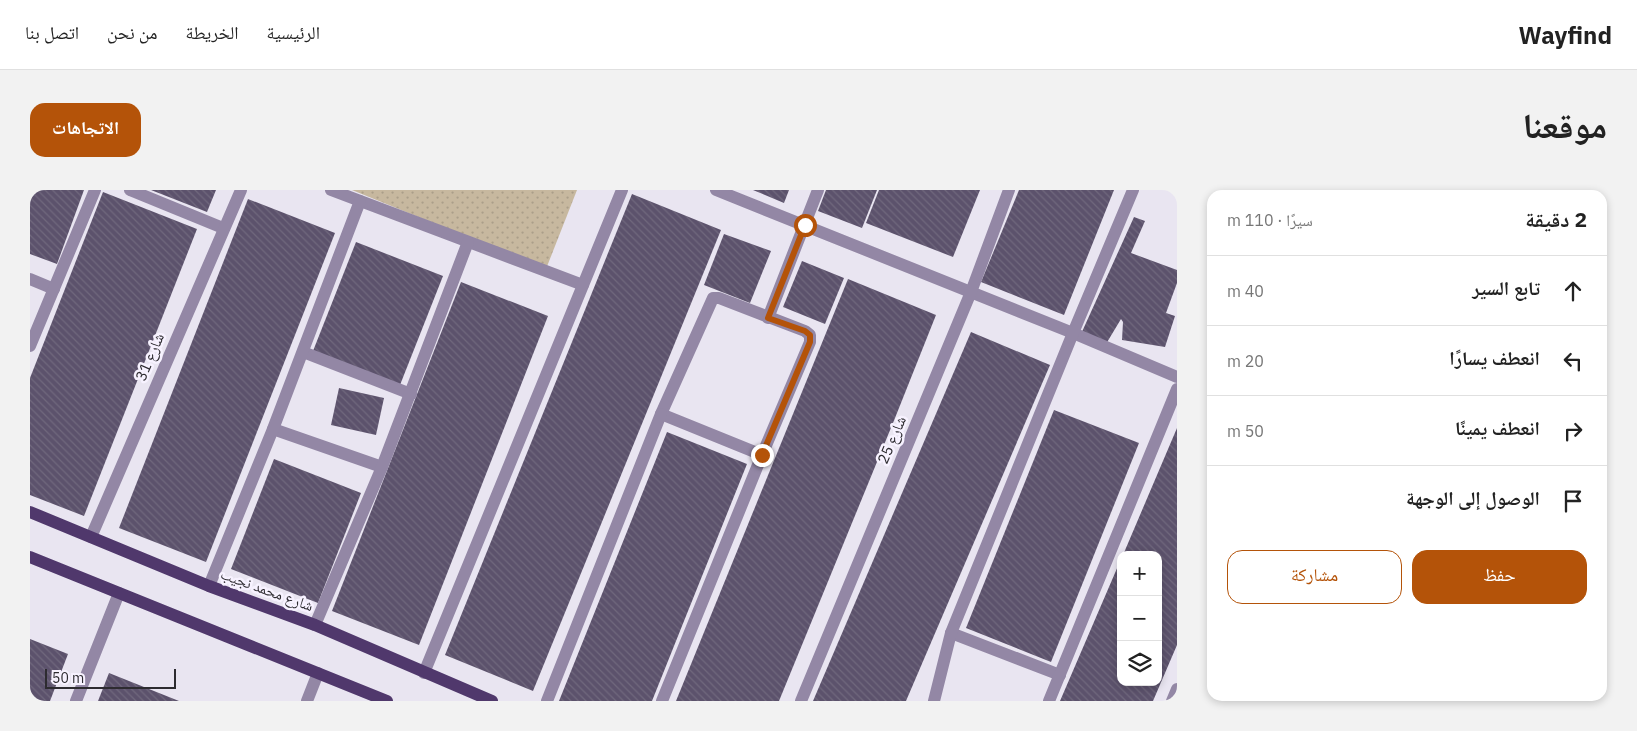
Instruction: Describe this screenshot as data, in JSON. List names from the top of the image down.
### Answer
{
  "streets": {
    "main road": ["شارع محمد نجيب"],
    "street": ["شارع 31", "شارع 25"]
  },
  "crossings": [
    ["شارع 31", "شارع محمد نجيب"]
  ],
  "scale_bar": "50 m",
  "page": {
    "header": "Wayfind",
    "nav": [
      "الرئيسية",
      "الخريطة",
      "من نحن",
      "اتصل بنا"
    ],
    "title": "موقعنا",
    "buttons": [
      "الاتجاهات",
      ["حفظ", "مشاركة"]
    ],
    "heading": ["2 دقيقة", "سيرًا · 110 m"],
    "list": [
      ["تابع السير", "40 m"],
      ["انعطف يسارًا", "20 m"],
      ["انعطف يمينًا", "50 m"],
      "الوصول إلى الوجهة"
    ],
    "map_buttons": ["+", "−"],
    "scale": "50 m"
  }
}
